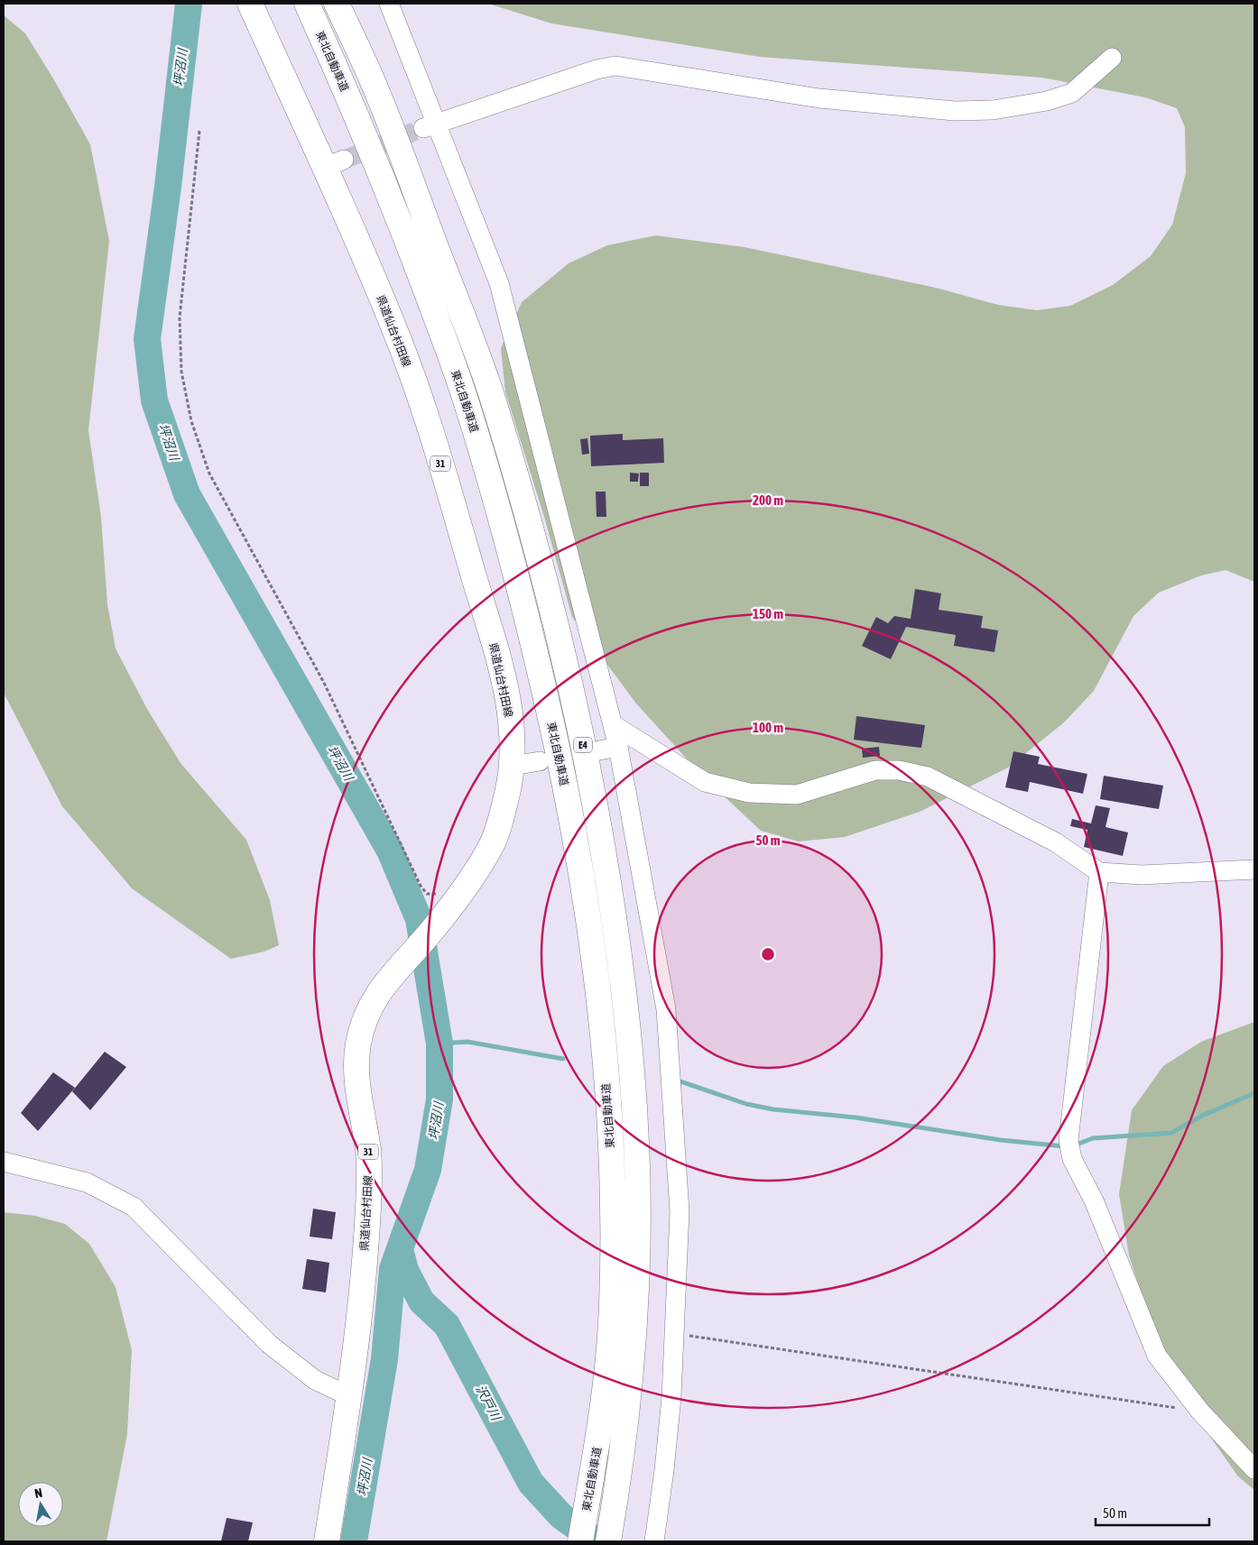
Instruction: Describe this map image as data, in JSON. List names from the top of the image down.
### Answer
{
  "streets": {
    "main road": [
      "東北自動車道",
      "県道仙台村田線",
      "31",
      "E4"
    ]
  },
  "water": ["坪沼川", "沢戸川"],
  "scale_bar": "50 m",
  "north": "top",
  "rings": [
    "200 m",
    "150 m",
    "100 m",
    "50 m"
  ]
}
